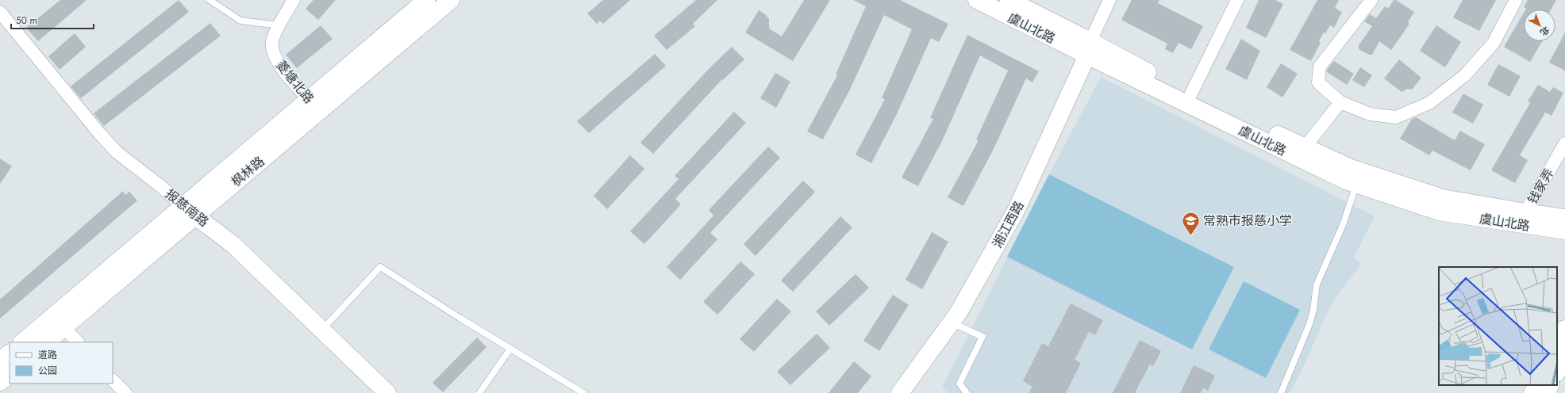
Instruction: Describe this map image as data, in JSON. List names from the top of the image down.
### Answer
{
  "streets": {
    "main road": [
      "虞山北路",
      "枫林路",
      "报慈南路",
      "湘江西路"
    ],
    "street": ["菱塘北路", "钱家弄"]
  },
  "crossings": [
    ["虞山北路", "钱家弄"],
    ["虞山北路", "湘江西路"],
    ["菱塘北路", "枫林路"],
    ["枫林路", "报慈南路"]
  ],
  "places": {
    "school or university": ["常熟市报慈小学"]
  },
  "legend": ["道路", "公园"],
  "scale_bar": "50 m",
  "north": "bottom right"
}
